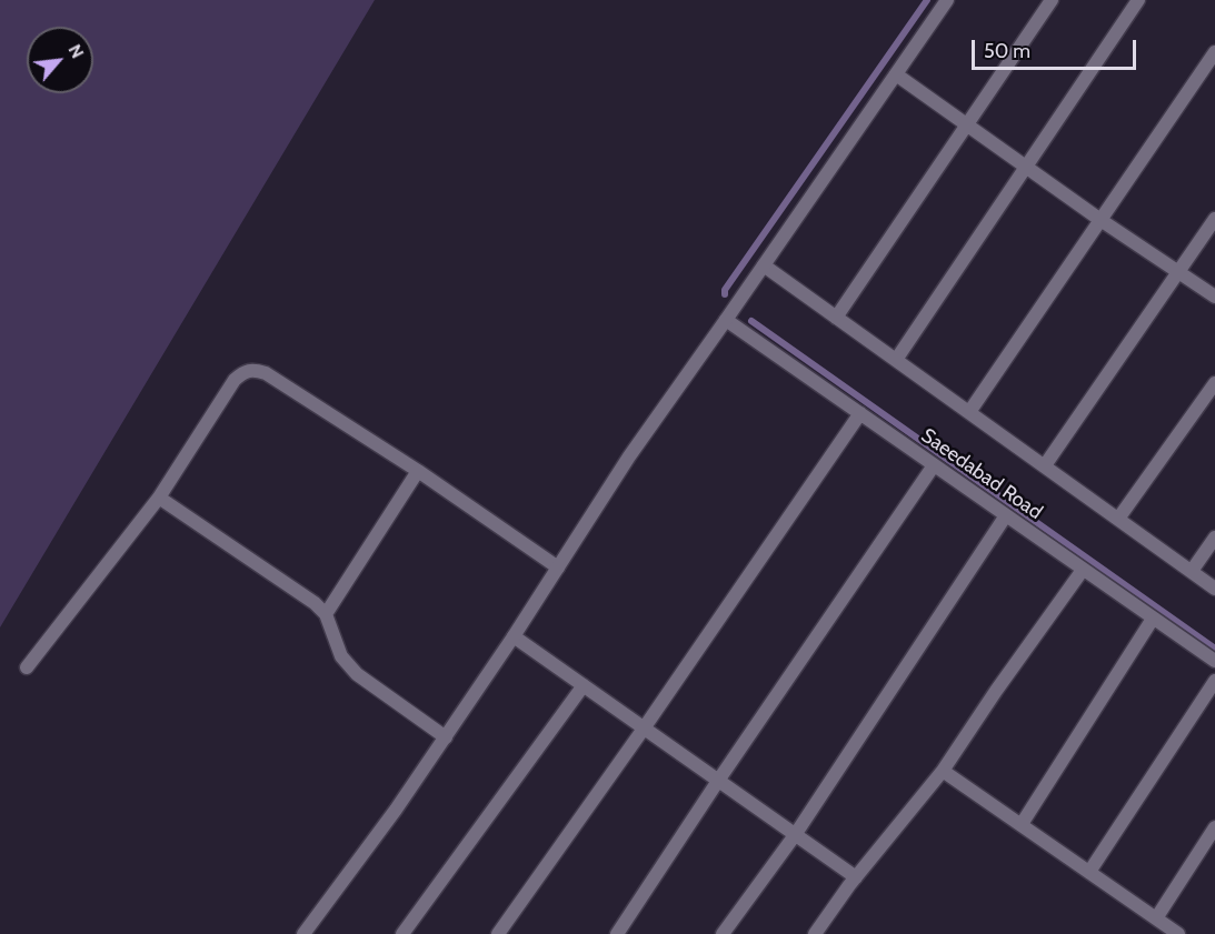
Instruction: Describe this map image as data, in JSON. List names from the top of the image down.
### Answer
{
  "streets": {
    "street": ["Saeedabad Road"]
  },
  "scale_bar": "50 m",
  "north": "top right"
}
